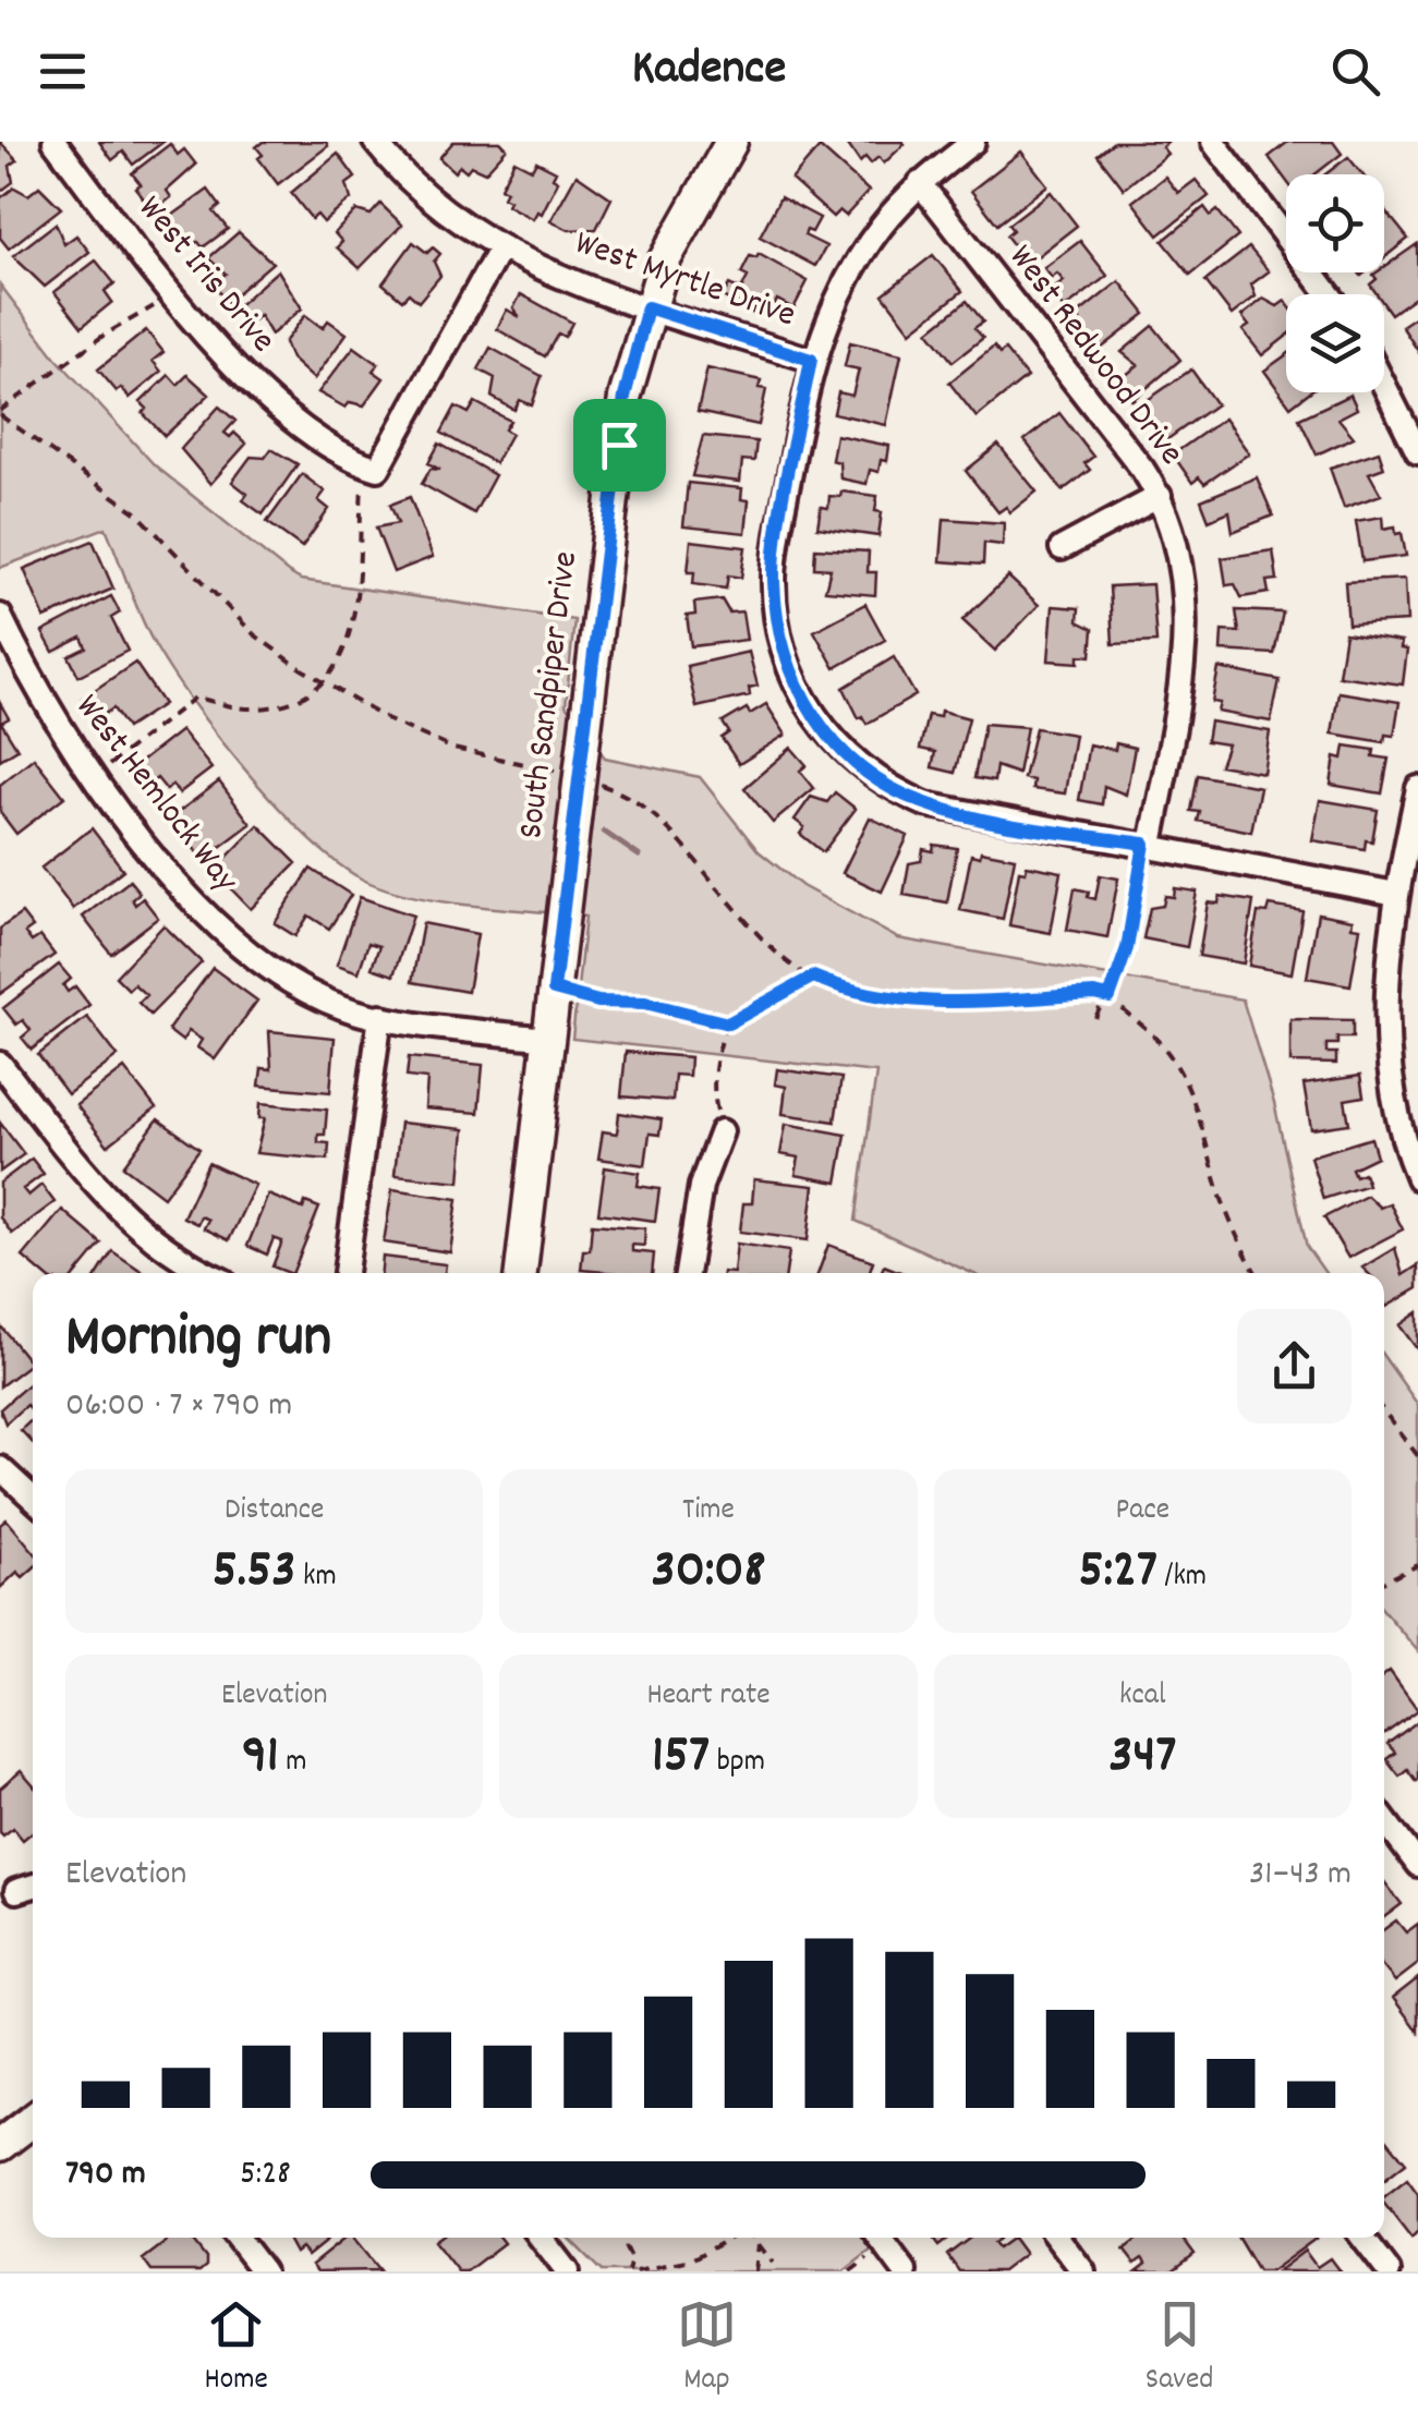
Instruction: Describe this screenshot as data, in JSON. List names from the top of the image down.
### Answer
{
  "streets": {
    "street": [
      "West Iris Drive",
      "West Myrtle Drive",
      "West Redwood Drive",
      "South Sandpiper Drive",
      "West Hemlock Way"
    ]
  },
  "crossings": [
    ["West Myrtle Drive", "West Redwood Drive"],
    ["West Myrtle Drive", "South Sandpiper Drive"],
    ["South Sandpiper Drive", "West Hemlock Way"]
  ],
  "page": {
    "header": "Kadence",
    "heading": ["Morning run", "06:00 · 7 × 790 m"],
    "stats": [
      ["Distance", "5.53 km"],
      ["Time", "30:08"],
      ["Pace", "5:27 /km"],
      ["Elevation", "91 m"],
      ["Heart rate", "157 bpm"],
      ["kcal", "347"]
    ],
    "chart": ["Elevation", "31–43 m"],
    "list": [
      {
        "name": "790 m",
        "note": "5:28"
      }
    ],
    "tabs": ["Home", "Map", "Saved"]
  }
}
